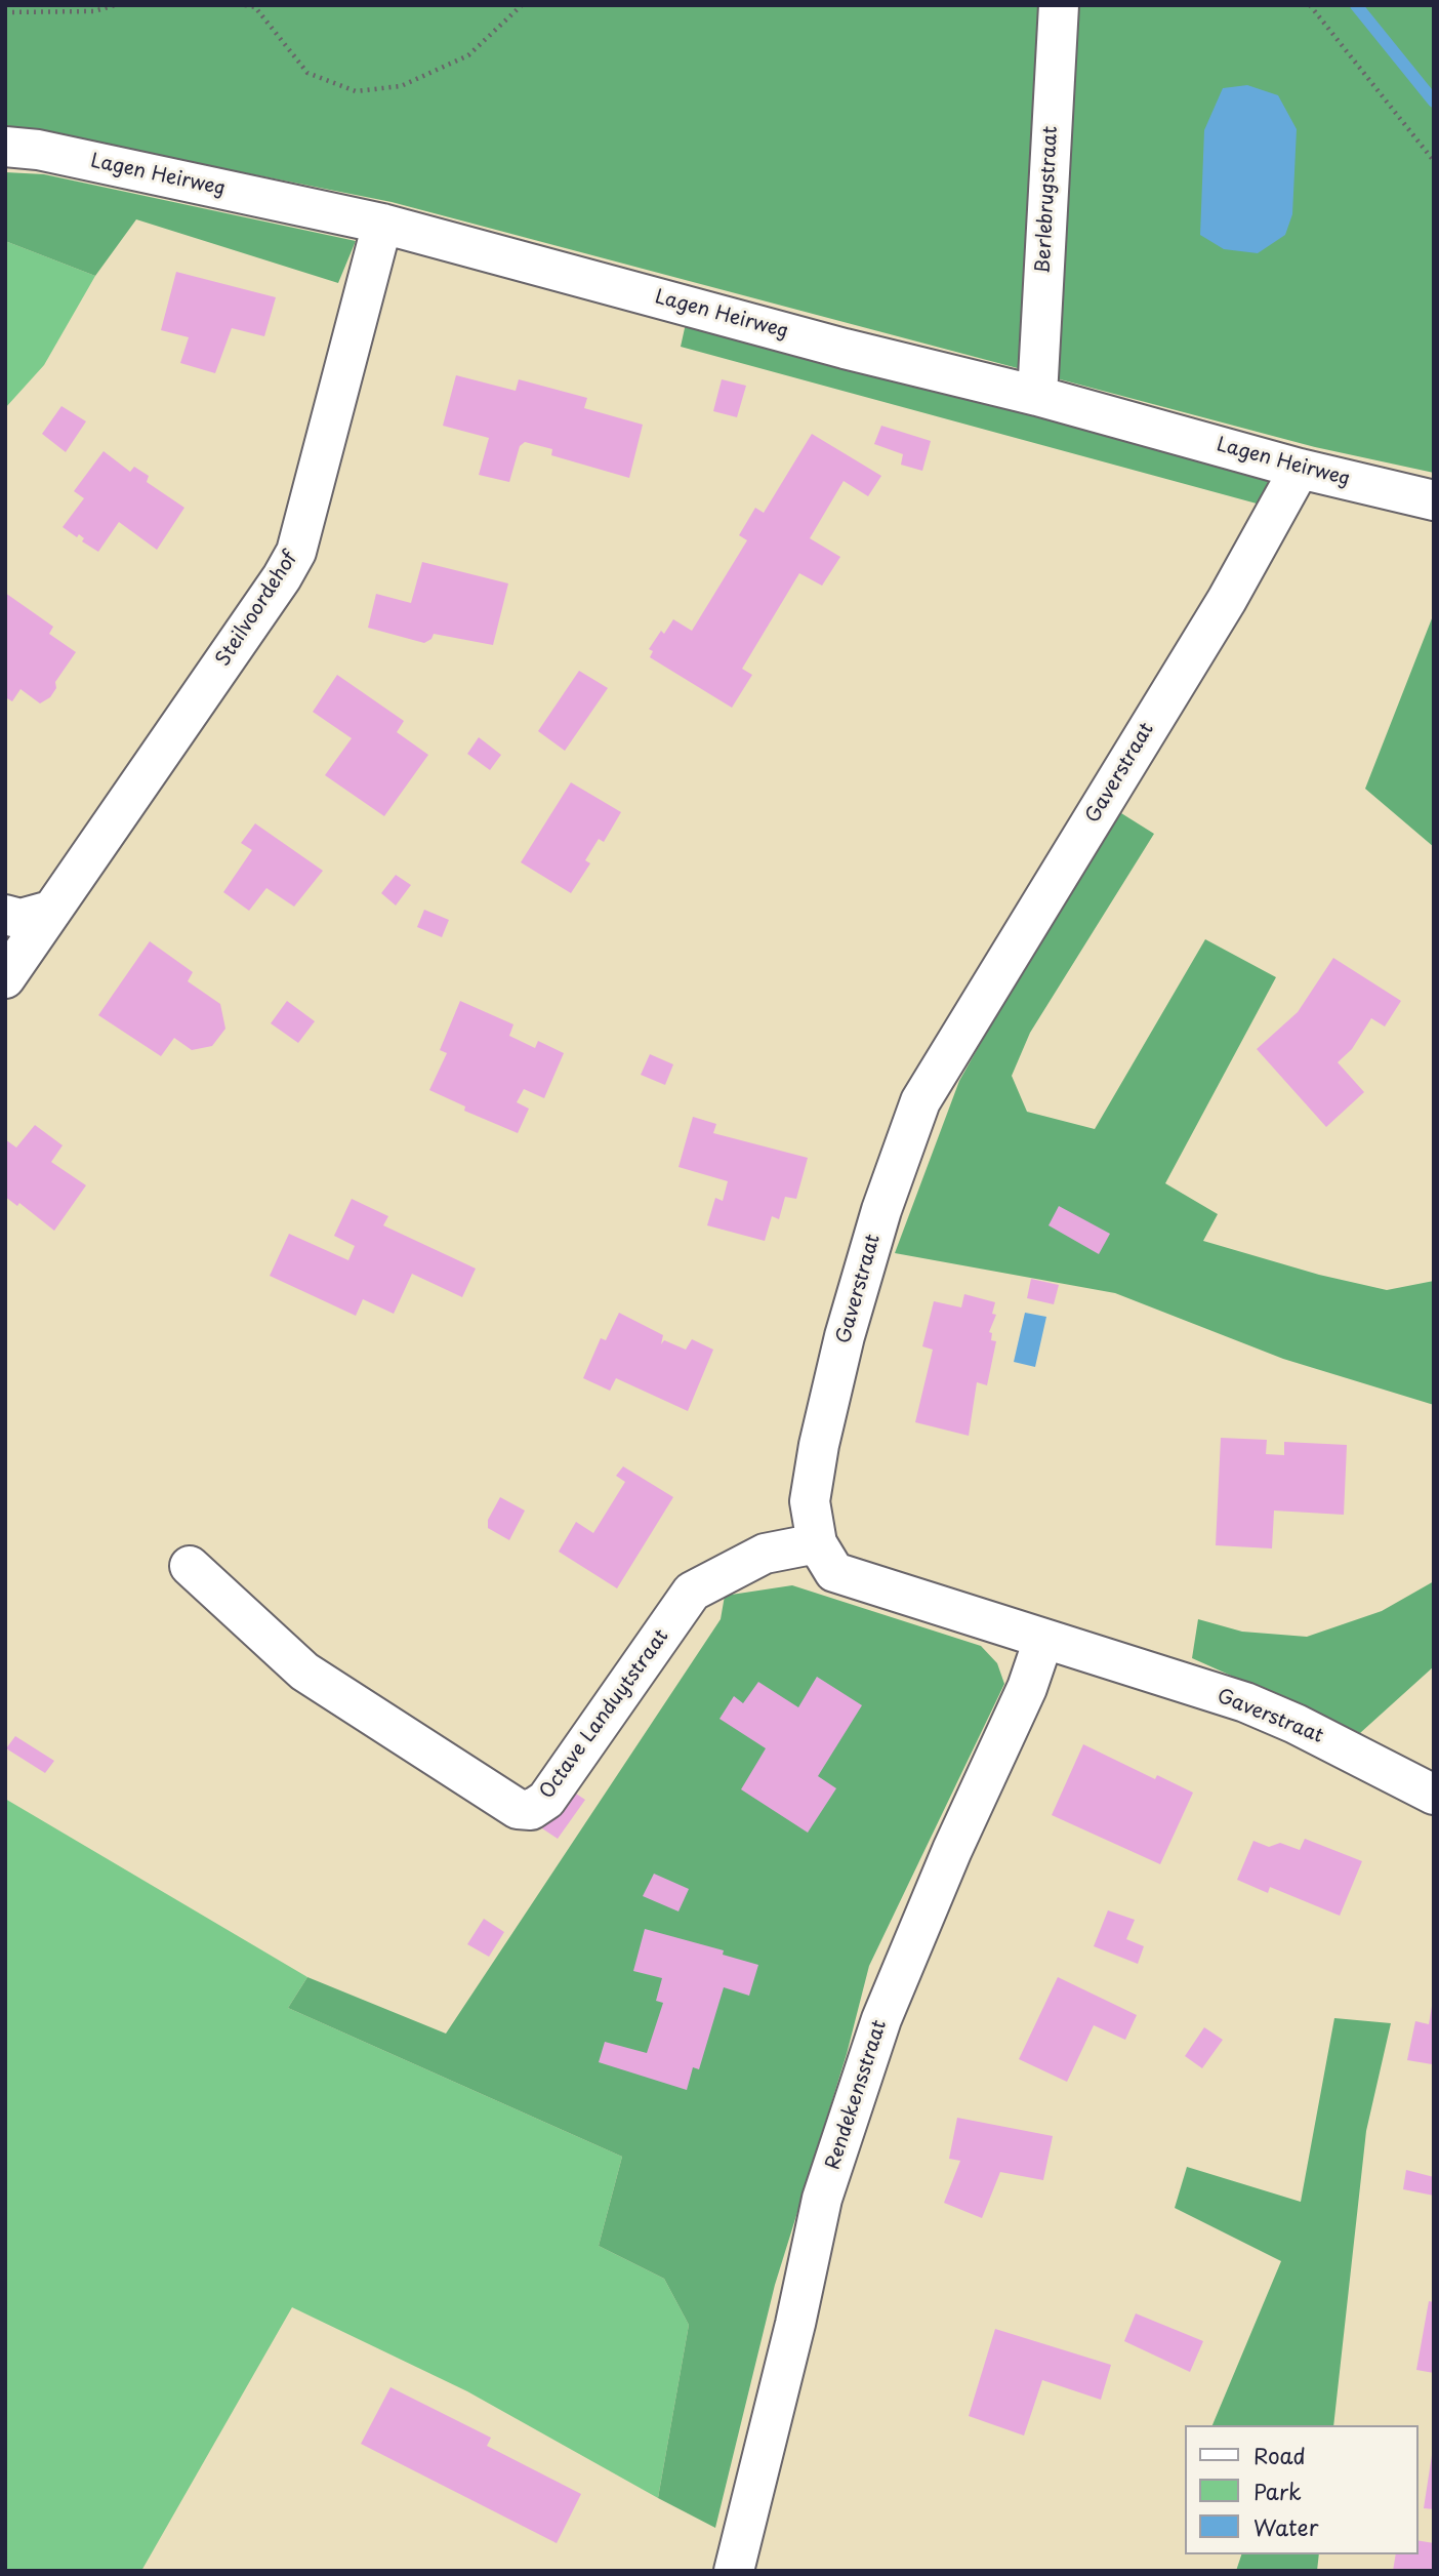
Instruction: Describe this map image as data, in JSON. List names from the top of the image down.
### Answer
{
  "streets": {
    "street": [
      "Lagen Heirweg",
      "Berlebrugstraat",
      "Steilvoordehof",
      "Gaverstraat",
      "Octave Landuytstraat",
      "Rendekensstraat"
    ]
  },
  "crossings": [
    ["Lagen Heirweg", "Berlebrugstraat"],
    ["Lagen Heirweg", "Steilvoordehof"],
    ["Lagen Heirweg", "Gaverstraat"],
    ["Gaverstraat", "Octave Landuytstraat"],
    ["Gaverstraat", "Rendekensstraat"]
  ],
  "legend": ["Road", "Park", "Water"]
}
